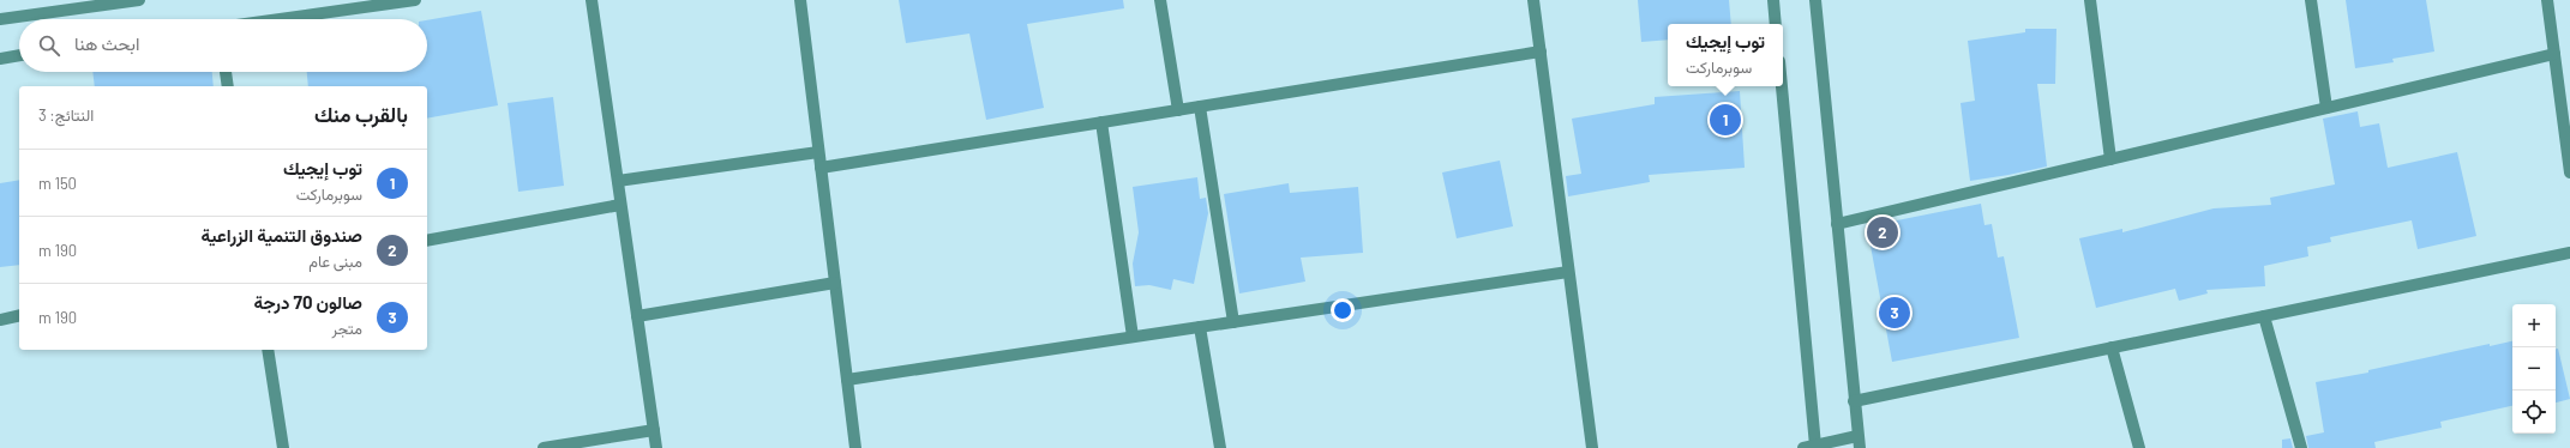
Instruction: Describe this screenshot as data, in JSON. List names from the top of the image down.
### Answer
{
  "page": {
    "search": "ابحث هنا",
    "popup": ["توب إيجيك", "سوبرماركت"],
    "heading": ["بالقرب منك", "النتائج: 3"],
    "pins": ["1", "2", "3"],
    "list": [
      {
        "mark": "1",
        "name": "توب إيجيك",
        "note": "سوبرماركت",
        "value": "150 m"
      },
      {
        "mark": "2",
        "name": "صندوق التنمية الزراعية",
        "note": "مبنى عام",
        "value": "190 m"
      },
      {
        "mark": "3",
        "name": "صالون 70 درجة",
        "note": "متجر",
        "value": "190 m"
      }
    ],
    "map_buttons": ["+", "−"]
  }
}
